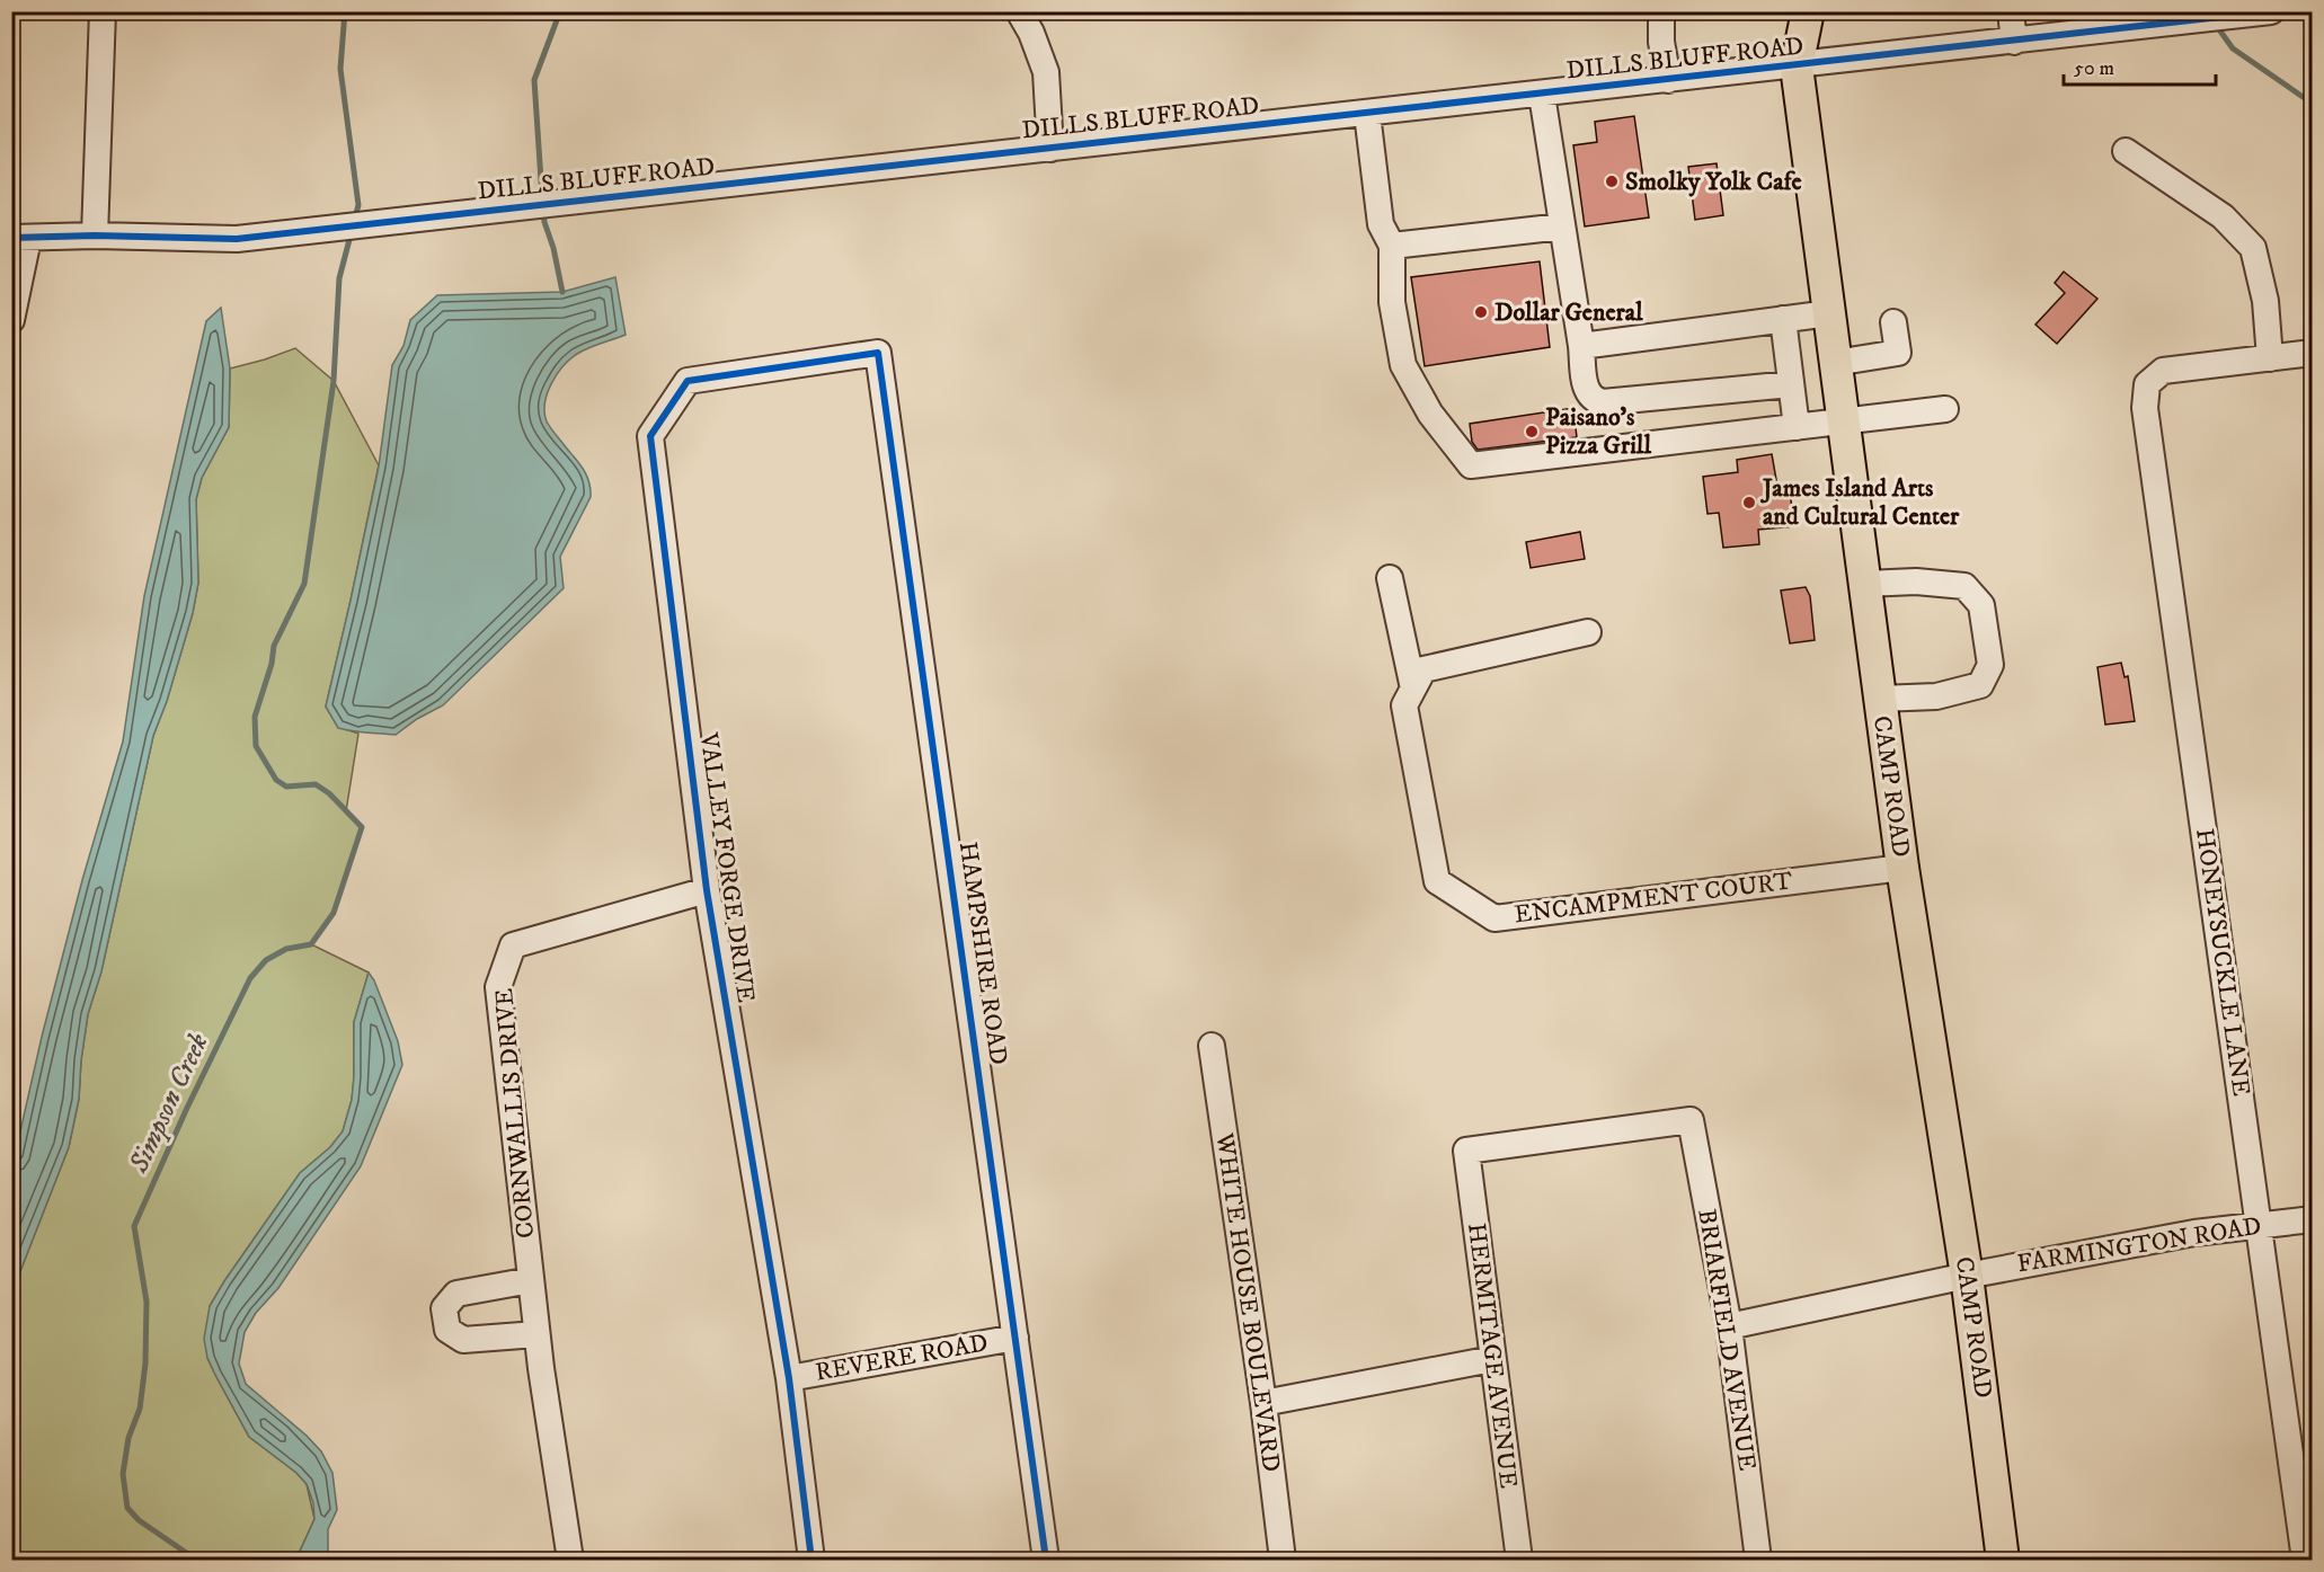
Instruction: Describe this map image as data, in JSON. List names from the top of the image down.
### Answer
{
  "streets": {
    "main road": ["CAMP ROAD"],
    "street": [
      "DILLS BLUFF ROAD",
      "VALLEY FORGE DRIVE",
      "ENCAMPMENT COURT",
      "HAMPSHIRE ROAD",
      "HONEYSUCKLE LANE",
      "CORNWALLIS DRIVE",
      "FARMINGTON ROAD",
      "WHITE HOUSE BOULEVARD",
      "BRIARFIELD AVENUE",
      "HERMITAGE AVENUE",
      "REVERE ROAD"
    ]
  },
  "crossings": [
    ["DILLS BLUFF ROAD", "CAMP ROAD"],
    ["CAMP ROAD", "ENCAMPMENT COURT"],
    ["CAMP ROAD", "FARMINGTON ROAD"],
    ["VALLEY FORGE DRIVE", "HAMPSHIRE ROAD"],
    ["VALLEY FORGE DRIVE", "CORNWALLIS DRIVE"],
    ["VALLEY FORGE DRIVE", "REVERE ROAD"],
    ["HAMPSHIRE ROAD", "REVERE ROAD"],
    ["HONEYSUCKLE LANE", "FARMINGTON ROAD"],
    ["FARMINGTON ROAD", "BRIARFIELD AVENUE"],
    ["BRIARFIELD AVENUE", "HERMITAGE AVENUE"]
  ],
  "water": ["Simpson Creek"],
  "places": [
    "Smolky Yolk Cafe",
    "Dollar General",
    "Paisano's Pizza Grill",
    "James Island Arts and Cultural Center"
  ],
  "scale_bar": "50 m"
}
